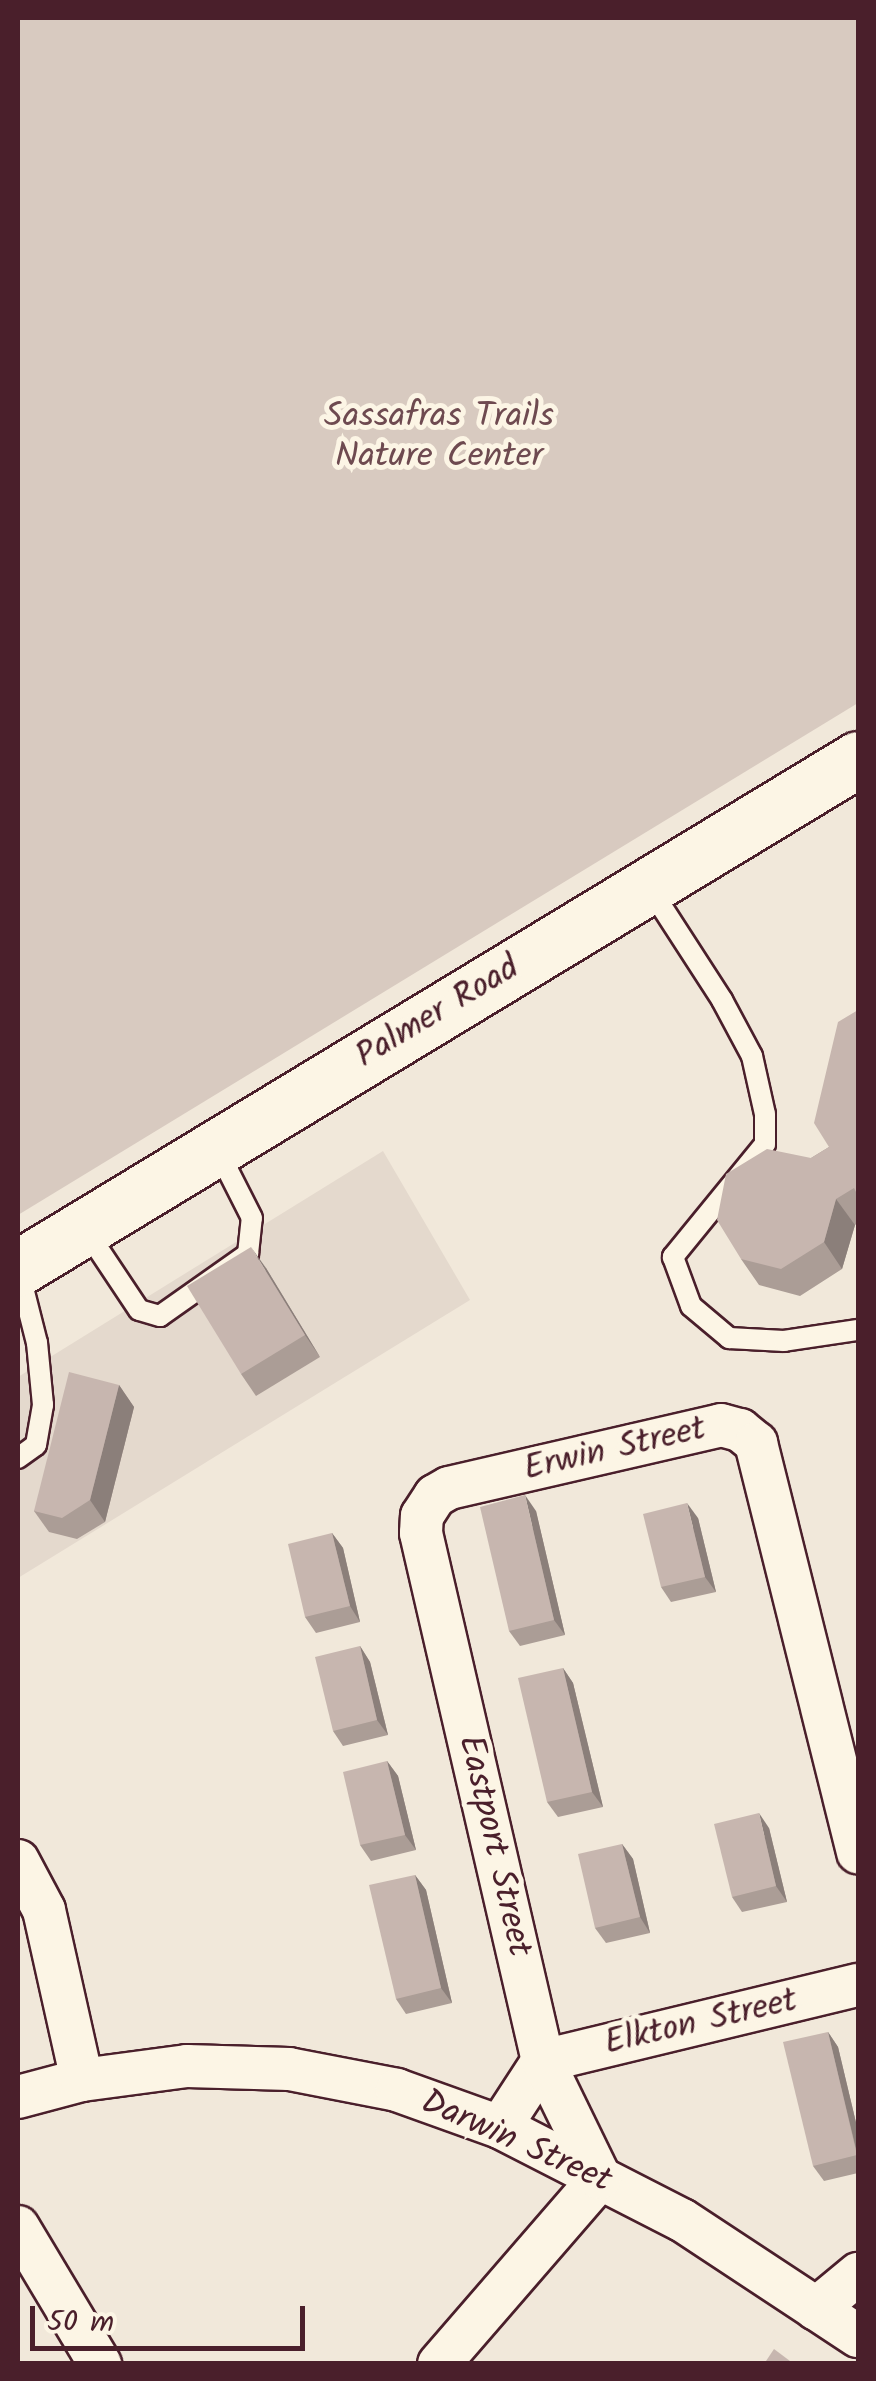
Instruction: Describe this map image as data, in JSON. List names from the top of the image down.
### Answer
{
  "streets": {
    "street": [
      "Palmer Road",
      "Erwin Street",
      "Eastport Street",
      "Elkton Street",
      "Darwin Street"
    ]
  },
  "crossings": [
    ["Erwin Street", "Eastport Street"],
    ["Eastport Street", "Elkton Street"],
    ["Eastport Street", "Darwin Street"]
  ],
  "parks": ["Sassafras Trails Nature Center"],
  "scale_bar": "50 m"
}
